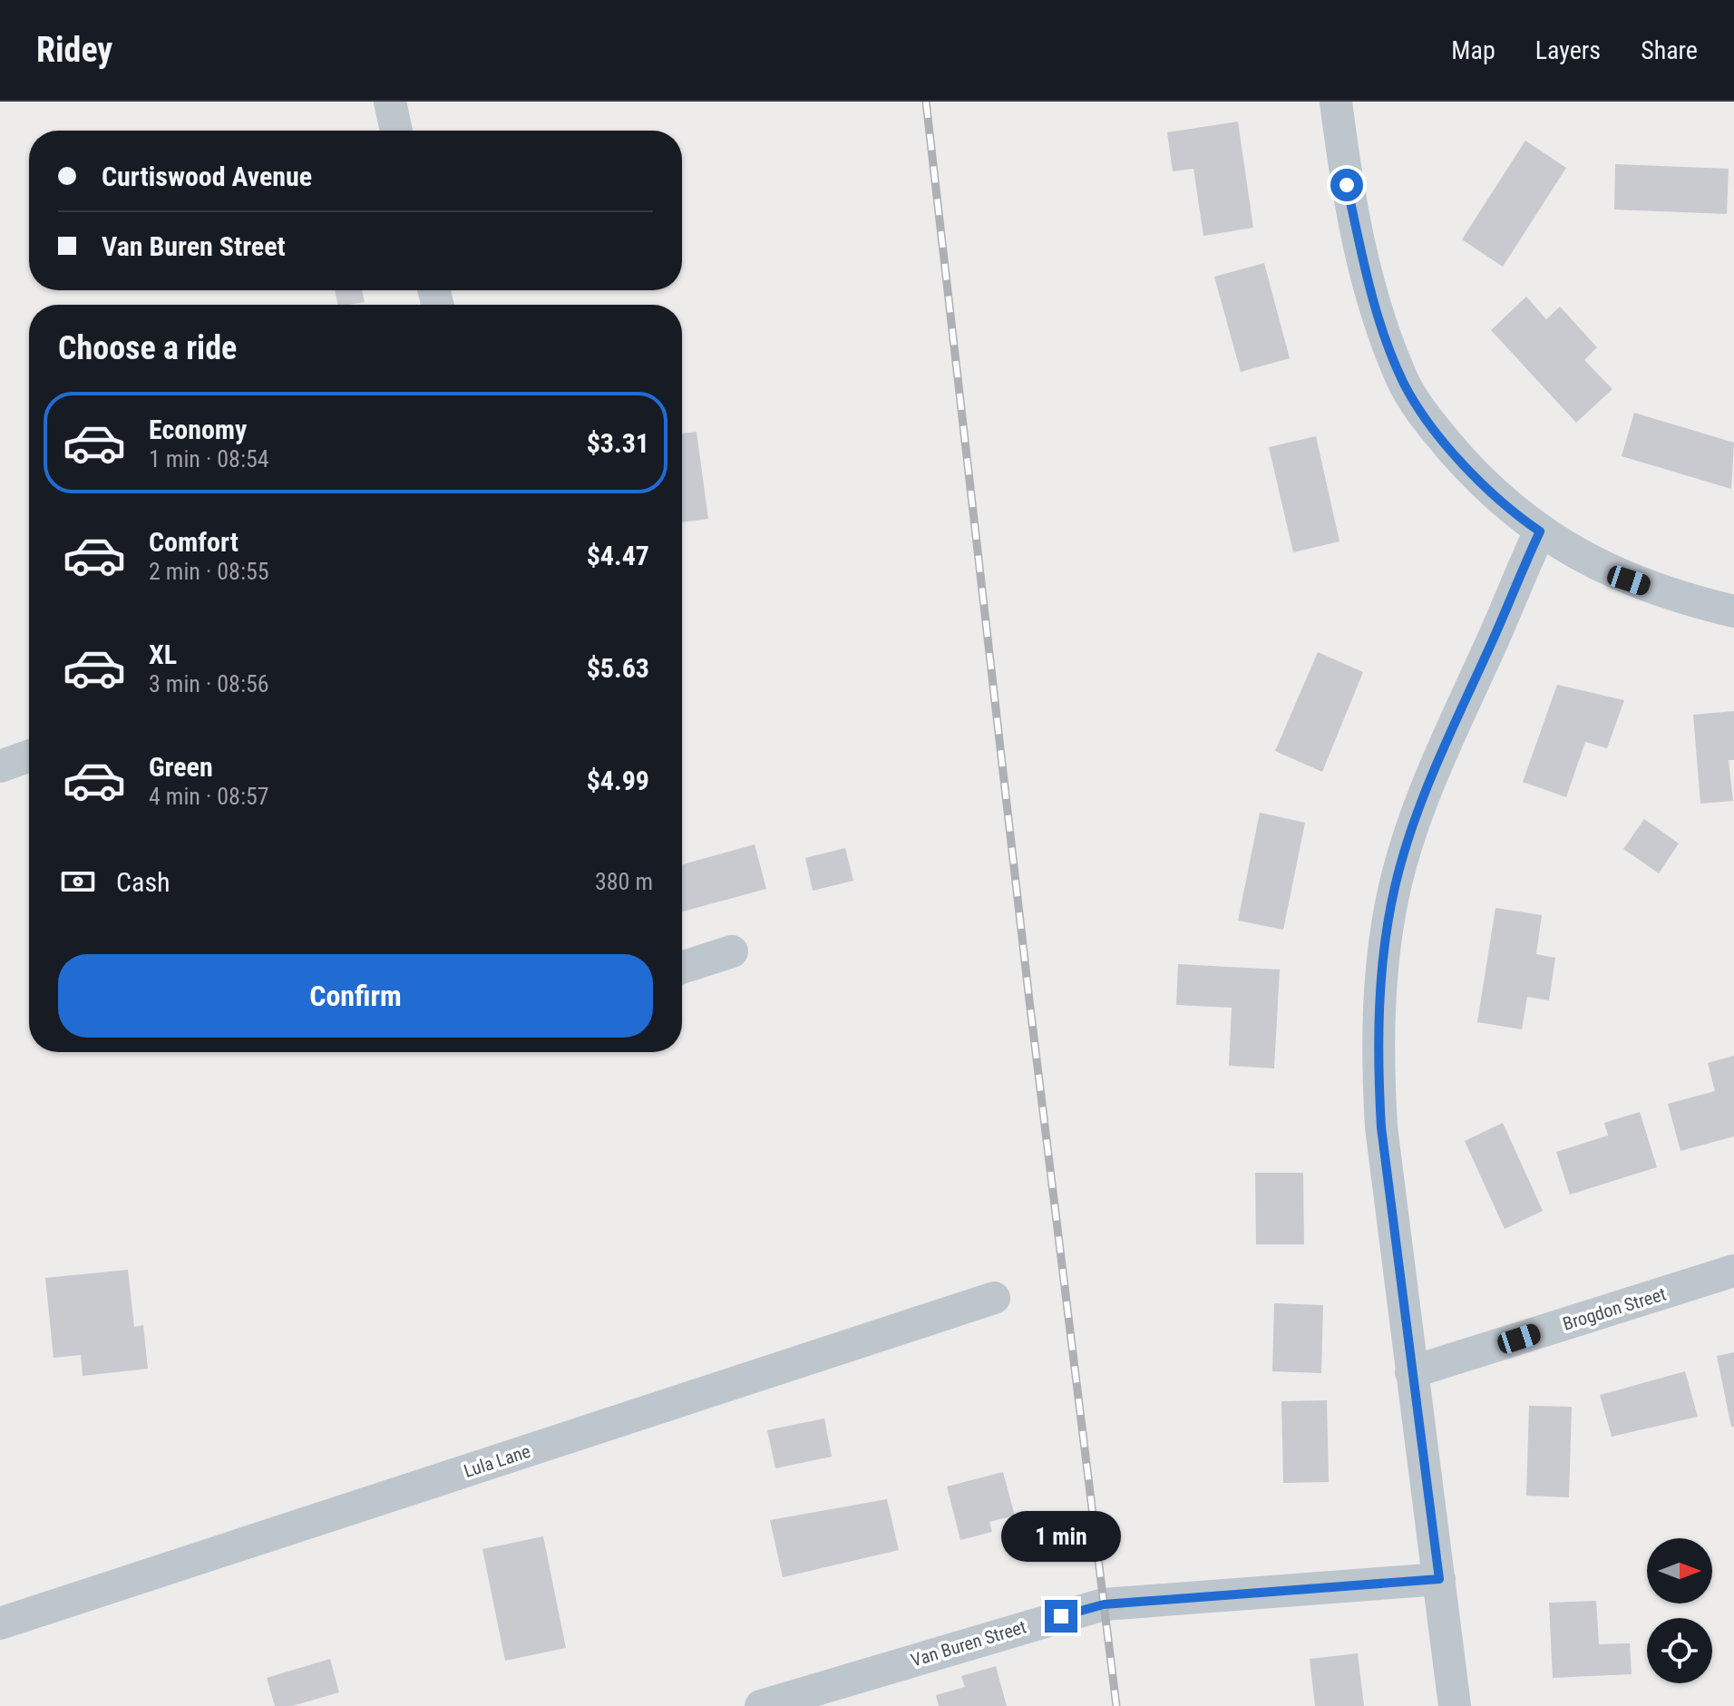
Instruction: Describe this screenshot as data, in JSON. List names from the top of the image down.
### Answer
{
  "streets": {
    "street": ["Brogdon Street", "Lula Lane", "Van Buren Street"]
  },
  "north": "right",
  "page": {
    "header": "Ridey",
    "nav": ["Map", "Layers", "Share"],
    "banner": ["Curtiswood Avenue", "Van Buren Street"],
    "heading": "Choose a ride",
    "list": [
      {
        "name": "Economy",
        "note": "1 min · 08:54",
        "value": "$3.31"
      },
      {
        "name": "Comfort",
        "note": "2 min · 08:55",
        "value": "$4.47"
      },
      {
        "name": "XL",
        "note": "3 min · 08:56",
        "value": "$5.63"
      },
      {
        "name": "Green",
        "note": "4 min · 08:57",
        "value": "$4.99"
      }
    ],
    "pay": ["Cash", "380 m"],
    "buttons": "Confirm",
    "bubble": "1 min"
  }
}
